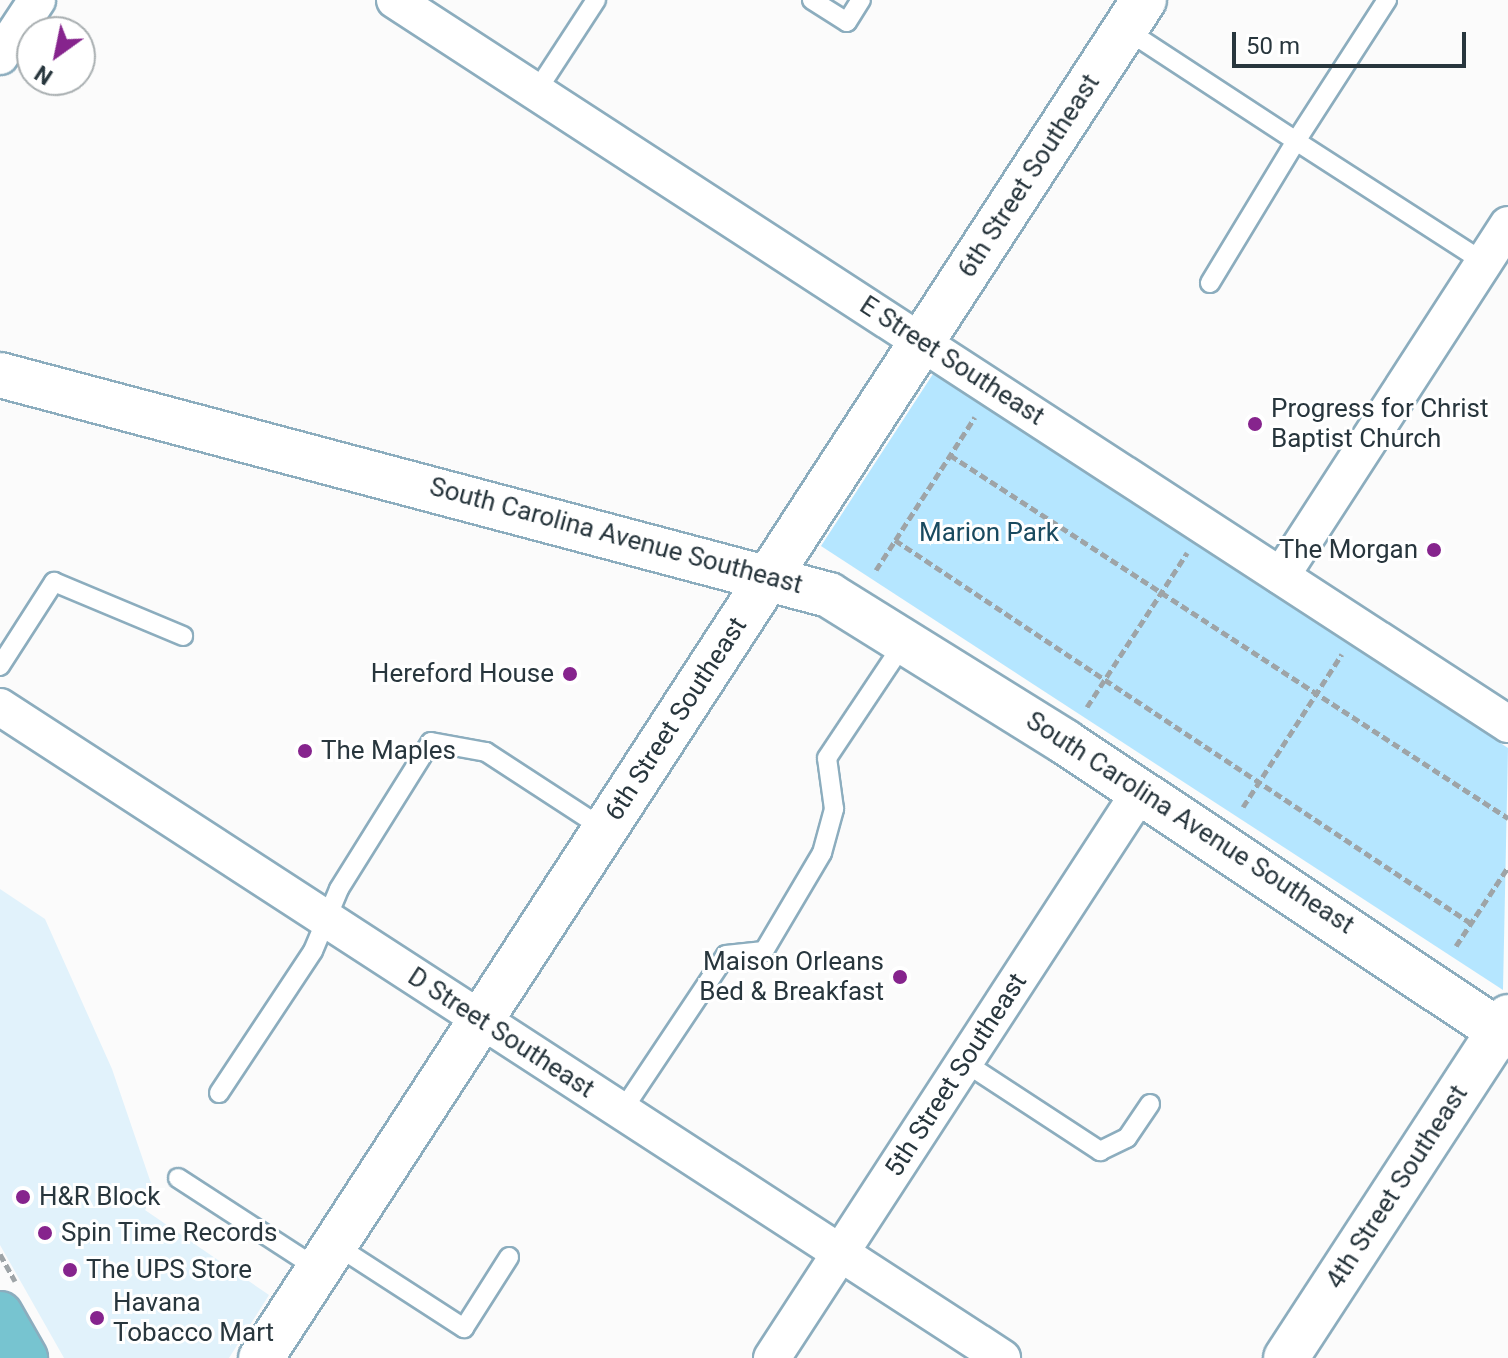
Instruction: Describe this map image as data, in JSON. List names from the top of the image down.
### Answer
{
  "streets": {
    "street": [
      "6th Street Southeast",
      "E Street Southeast",
      "South Carolina Avenue Southeast",
      "D Street Southeast",
      "5th Street Southeast",
      "4th Street Southeast"
    ]
  },
  "crossings": [
    ["6th Street Southeast", "E Street Southeast"],
    ["6th Street Southeast", "South Carolina Avenue Southeast"],
    ["6th Street Southeast", "D Street Southeast"],
    ["South Carolina Avenue Southeast", "5th Street Southeast"],
    ["South Carolina Avenue Southeast", "4th Street Southeast"],
    ["D Street Southeast", "5th Street Southeast"]
  ],
  "parks": ["Marion Park"],
  "places": [
    "Progress for Christ Baptist Church",
    "The Morgan",
    "Hereford House",
    "The Maples",
    "Maison Orleans Bed & Breakfast",
    "H&R Block",
    "Spin Time Records",
    "The UPS Store",
    "Havana Tobacco Mart"
  ],
  "scale_bar": "50 m",
  "north": "bottom left"
}
